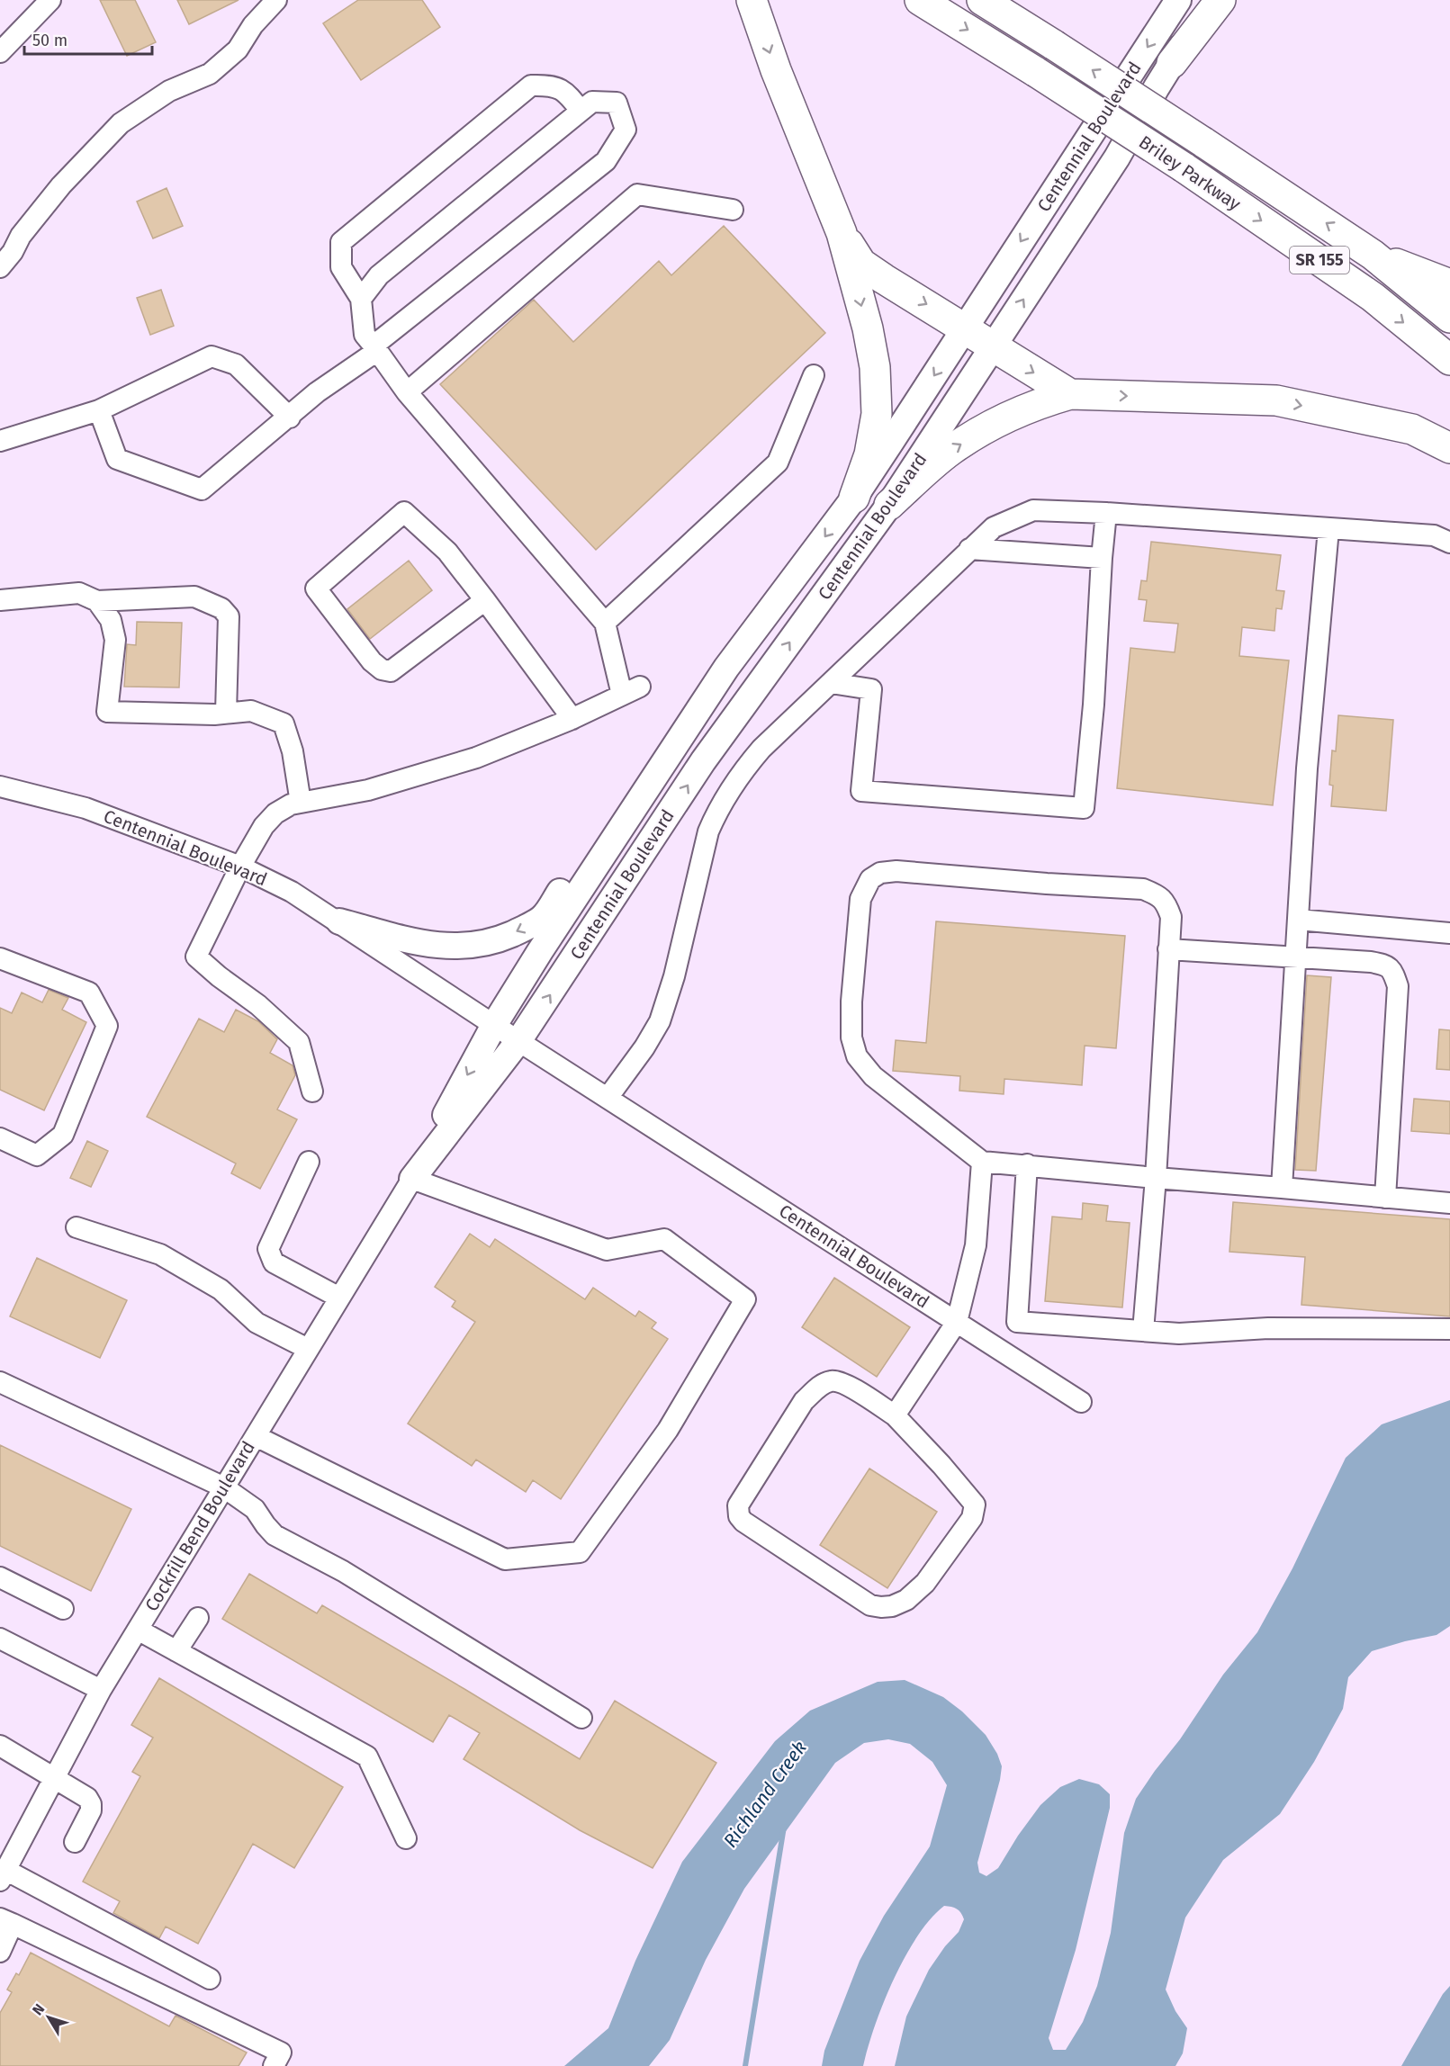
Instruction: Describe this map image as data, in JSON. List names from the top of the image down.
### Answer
{
  "streets": {
    "highway": ["Briley Parkway", "SR 155"],
    "main road": ["Centennial Boulevard"],
    "street": ["Cockrill Bend Boulevard"]
  },
  "crossings": [
    ["Centennial Boulevard", "Cockrill Bend Boulevard"]
  ],
  "water": ["Richland Creek"],
  "scale_bar": "50 m",
  "north": "top left"
}
